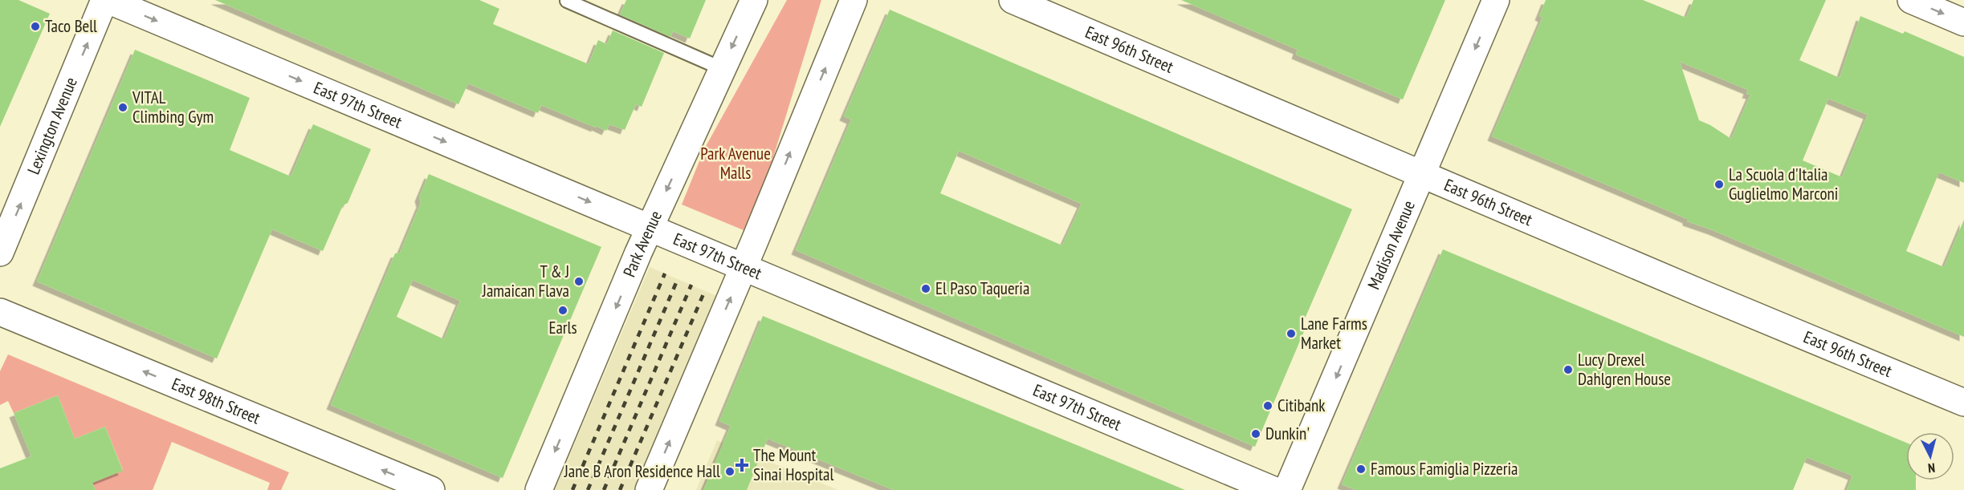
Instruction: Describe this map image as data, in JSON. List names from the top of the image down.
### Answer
{
  "streets": {
    "main road": [
      "East 96th Street",
      "East 97th Street",
      "Lexington Avenue",
      "Park Avenue",
      "Madison Avenue",
      "East 98th Street"
    ]
  },
  "crossings": [
    ["East 96th Street", "Madison Avenue"],
    ["East 97th Street", "Lexington Avenue"],
    ["East 97th Street", "Park Avenue"]
  ],
  "one_way": [
    "East 97th Street",
    "Lexington Avenue",
    "Madison Avenue",
    "East 98th Street"
  ],
  "parks": ["Park Avenue Malls"],
  "places": {
    "other": [
      "Taco Bell",
      "VITAL Climbing Gym",
      "La Scuola d'Italia Guglielmo Marconi",
      "T & J Jamaican Flava",
      "El Paso Taqueria",
      "Earls",
      "Lane Farms Market",
      "Lucy Drexel Dahlgren House",
      "Citibank",
      "Dunkin'",
      "Famous Famiglia Pizzeria",
      "Jane B Aron Residence Hall"
    ],
    "health": ["The Mount Sinai Hospital"]
  },
  "north": "bottom"
}
